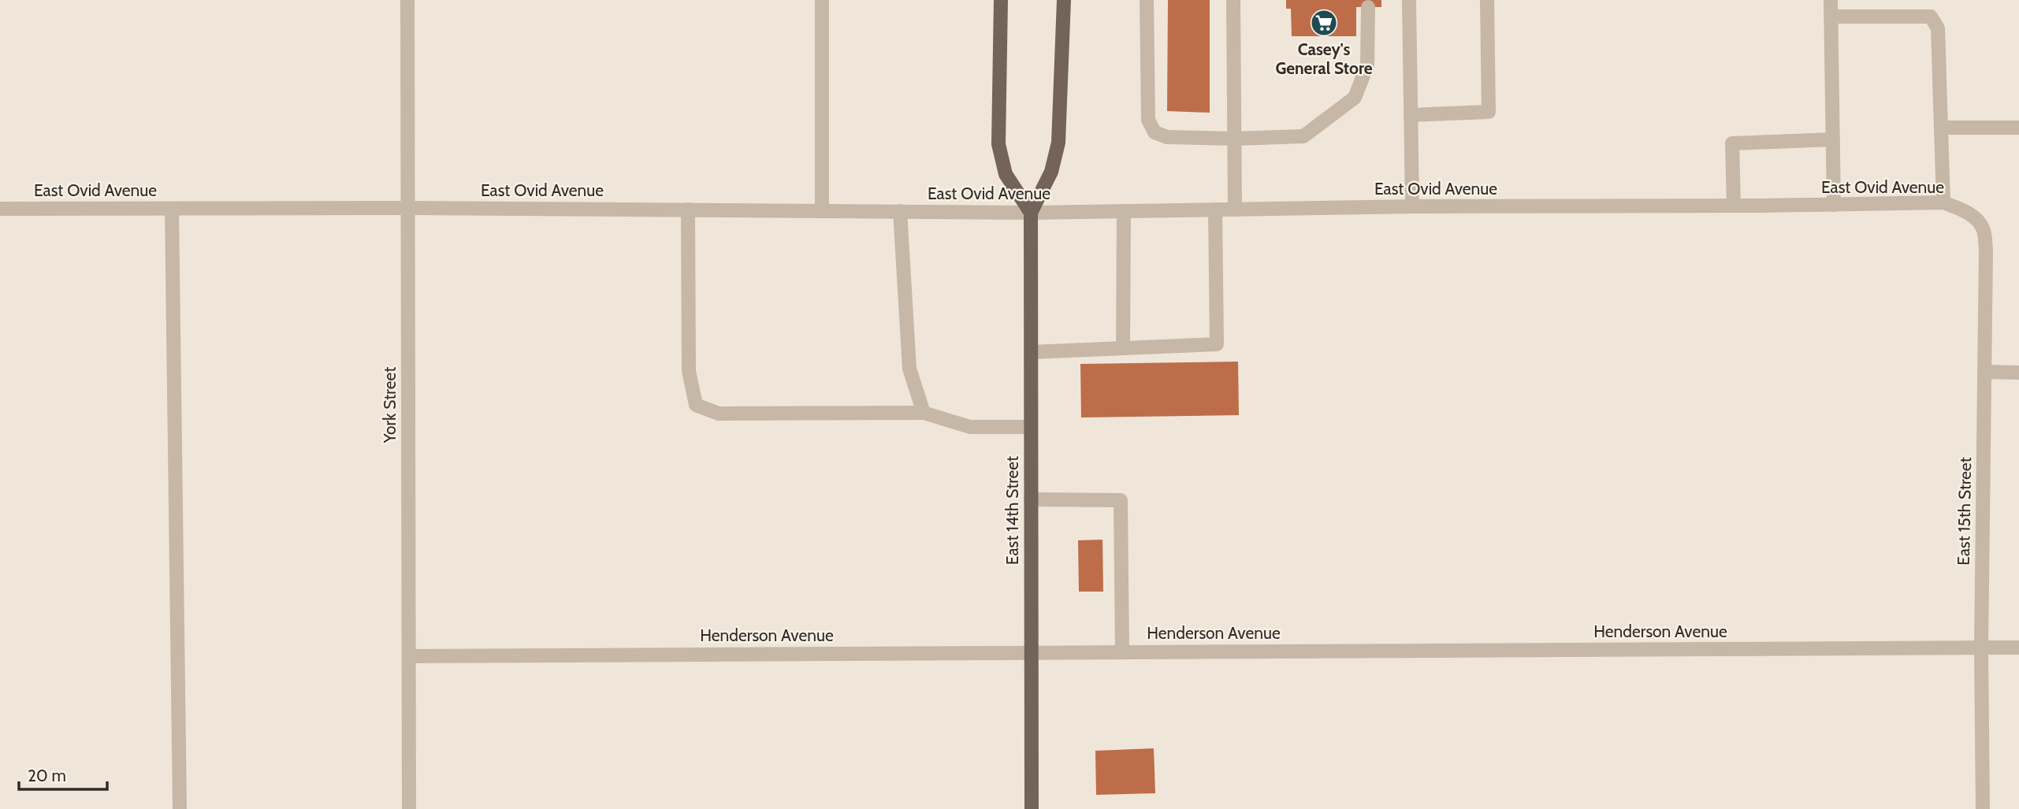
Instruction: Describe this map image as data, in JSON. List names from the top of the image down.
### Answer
{
  "streets": {
    "main road": ["East 14th Street"],
    "street": [
      "East Ovid Avenue",
      "York Street",
      "East 15th Street",
      "Henderson Avenue"
    ]
  },
  "crossings": [
    ["East Ovid Avenue", "York Street"],
    ["East Ovid Avenue", "East 14th Street"],
    ["East Ovid Avenue", "East 15th Street"],
    ["York Street", "Henderson Avenue"],
    ["East 14th Street", "Henderson Avenue"],
    ["East 15th Street", "Henderson Avenue"]
  ],
  "places": {
    "supermarket": ["Casey's General Store"]
  },
  "scale_bar": "20 m"
}
